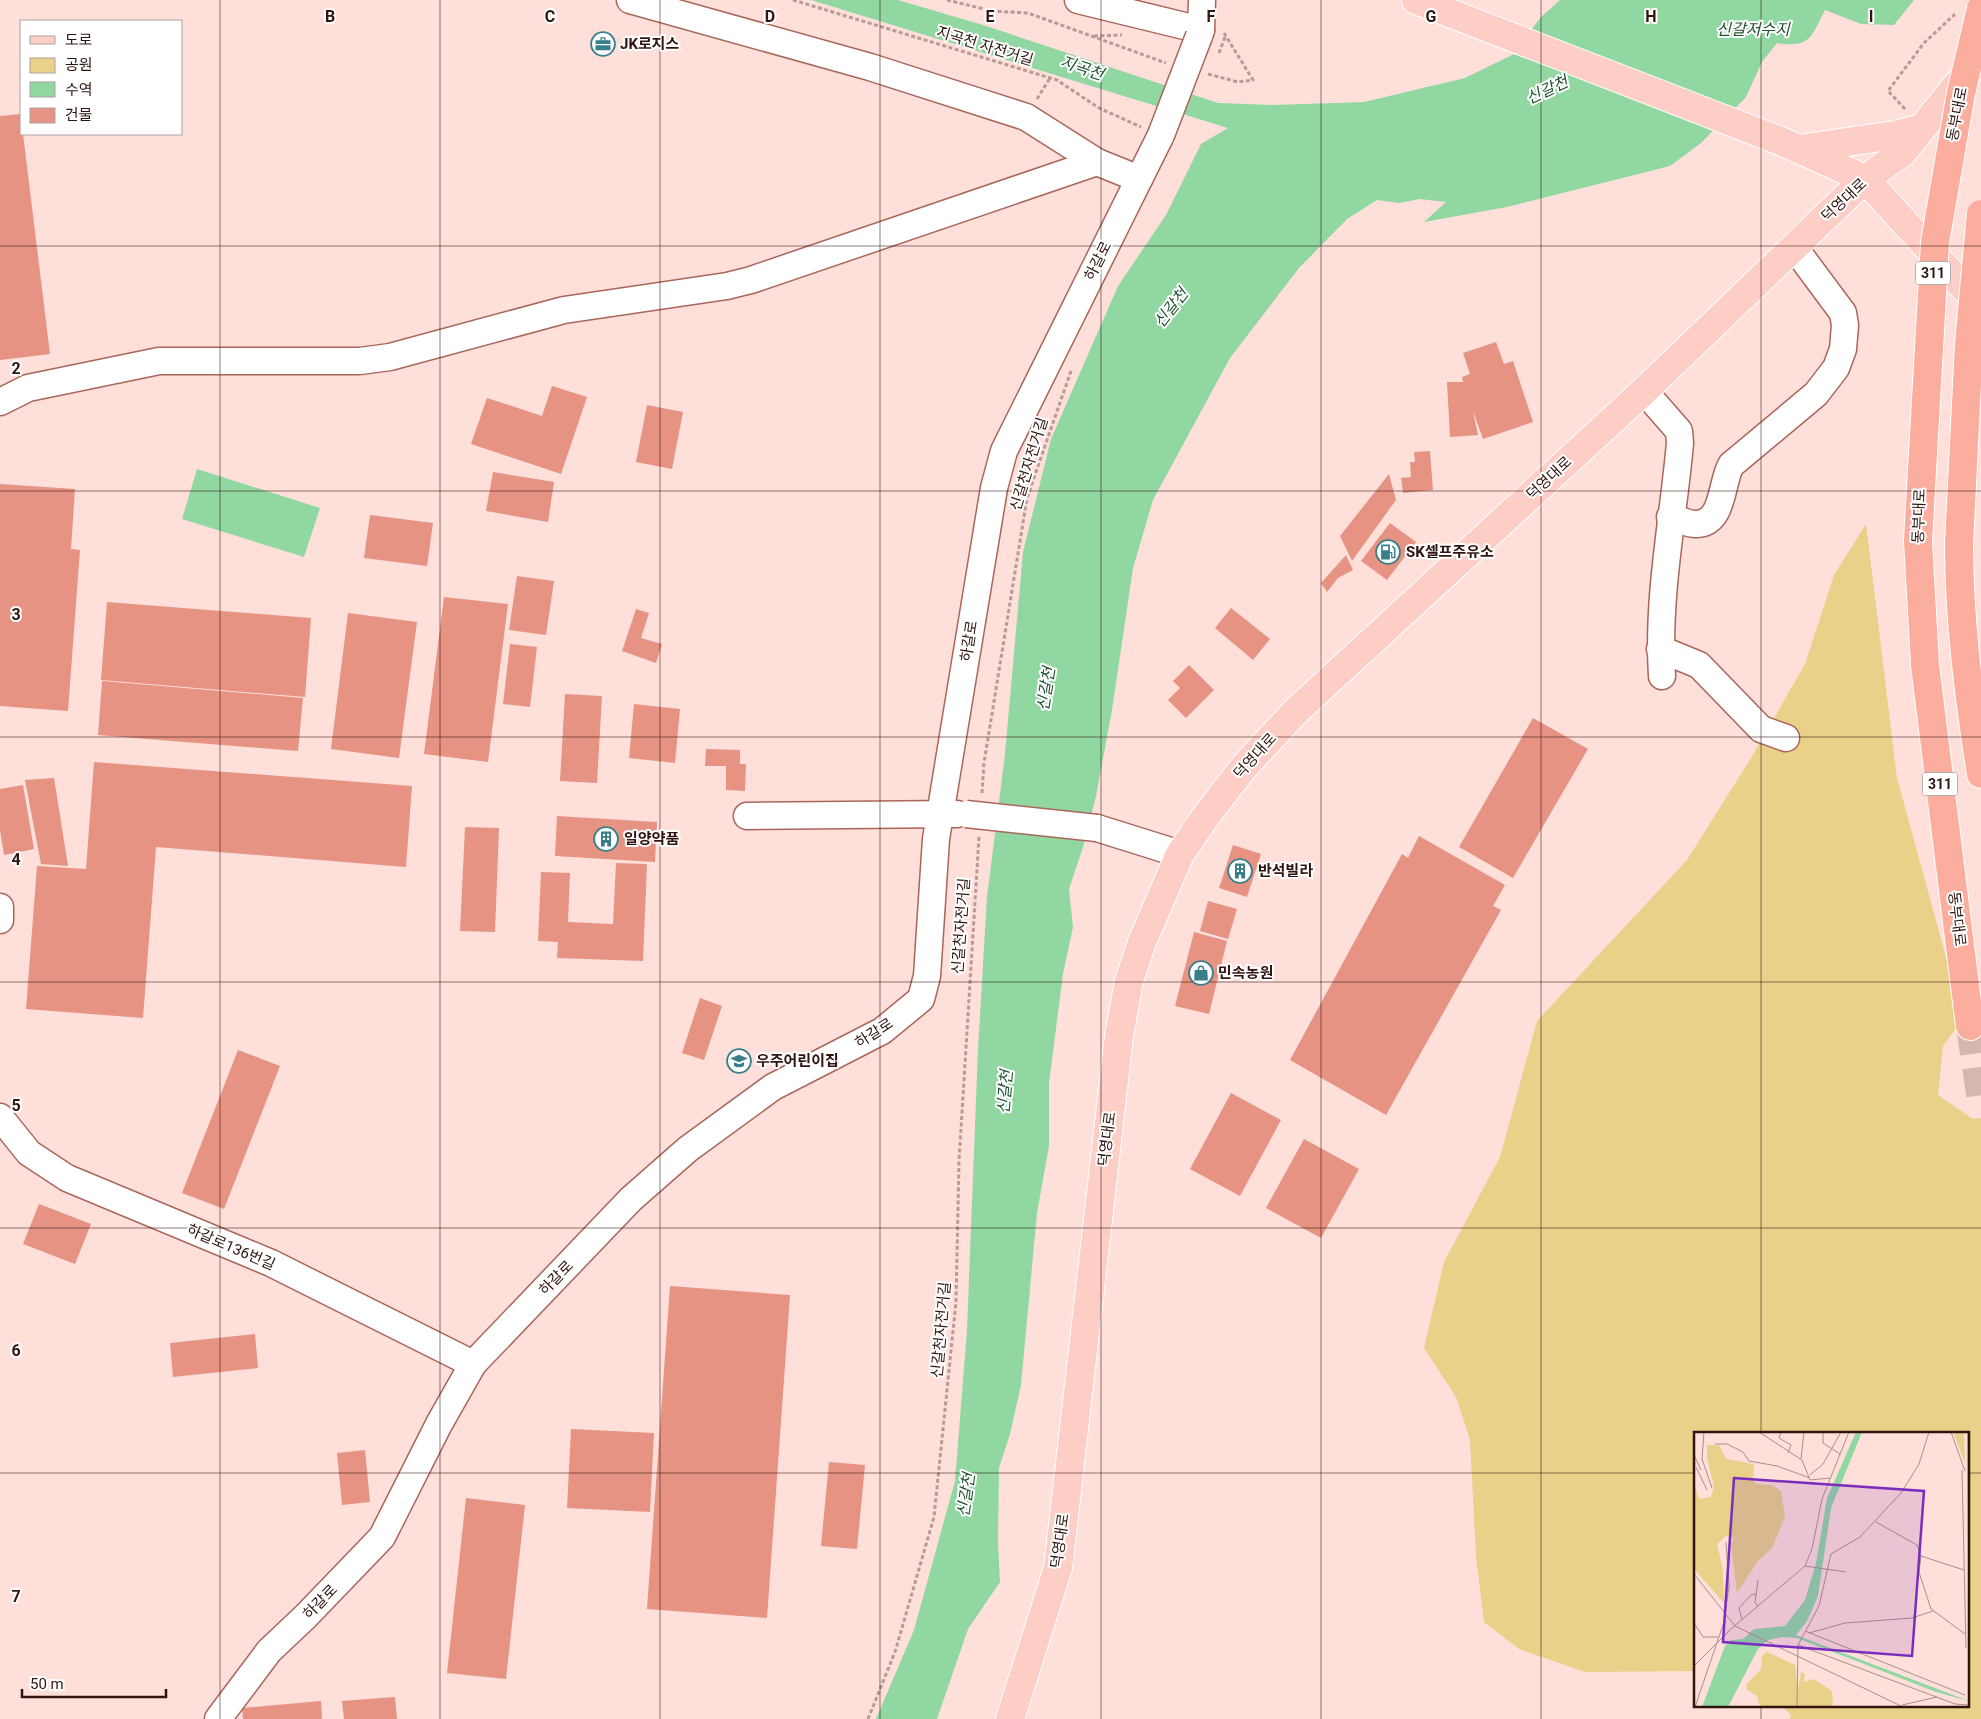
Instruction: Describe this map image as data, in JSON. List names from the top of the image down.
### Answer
{
  "streets": {
    "highway": ["동부대로", "311"],
    "main road": ["덕영대로"],
    "street": ["하갈로", "하갈로136번길"],
    "path": ["지곡천 자전거길", "신갈천자전거길"]
  },
  "crossings": [
    ["지곡천 자전거길", "하갈로"],
    ["덕영대로", "311"],
    ["하갈로", "하갈로136번길"]
  ],
  "water": ["신갈저수지", "지곡천", "신갈천"],
  "places": {
    "office": ["JK로지스"],
    "fuel station": ["SK셀프주유소"],
    "building": ["일양약품", "반석빌라"],
    "shop": ["민속농원"],
    "school or university": ["우주어린이집"]
  },
  "legend": [
    "도로",
    "공원",
    "수역",
    "건물"
  ],
  "scale_bar": "50 m",
  "grid": {
    "columns": [
      "B",
      "C",
      "D",
      "E",
      "F",
      "G",
      "H",
      "I"
    ],
    "rows": [
      "2",
      "3",
      "4",
      "5",
      "6",
      "7"
    ]
  }
}
